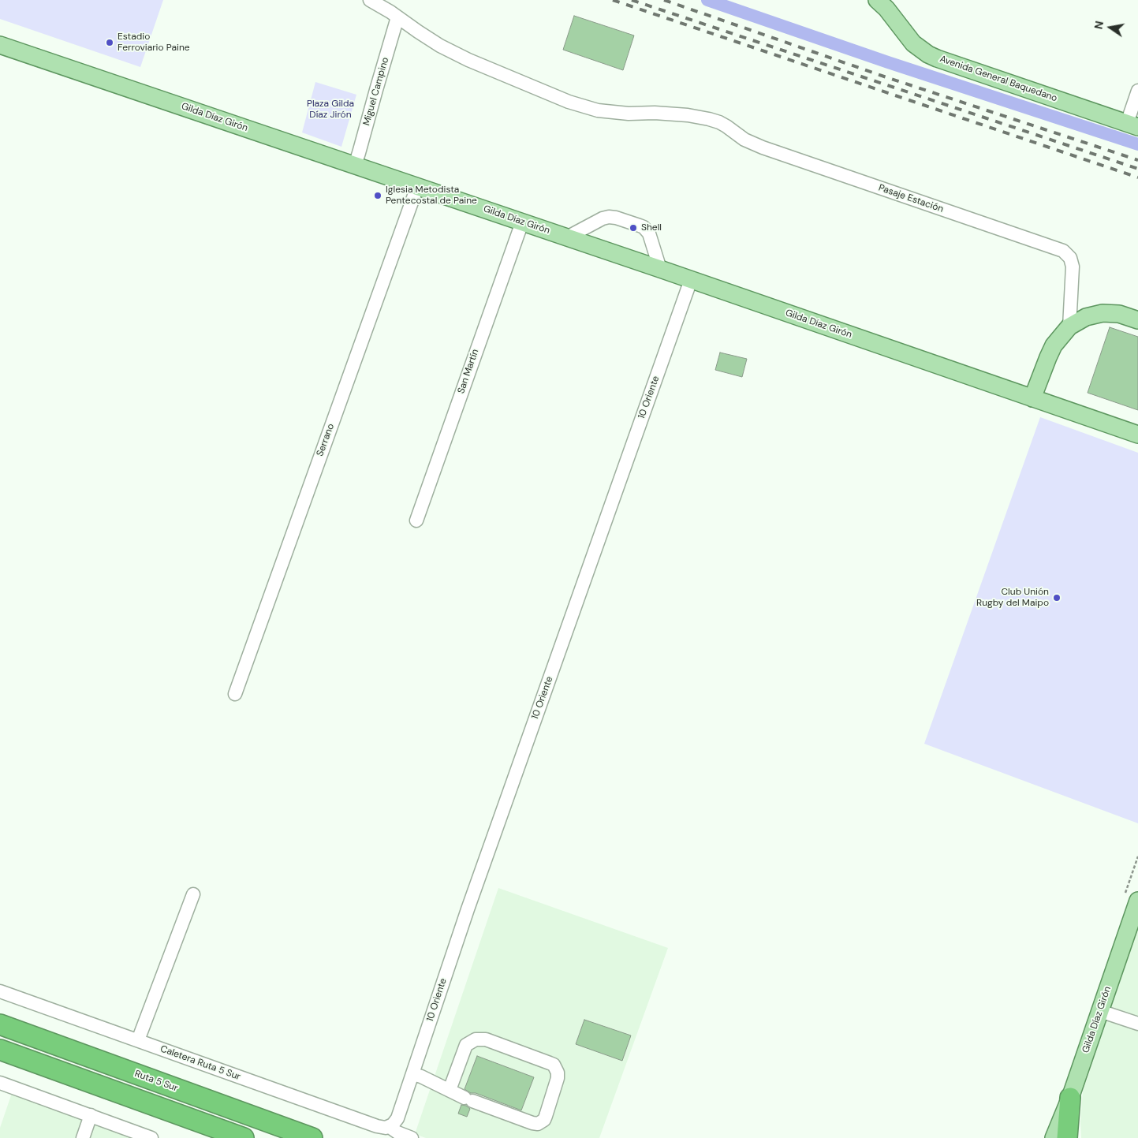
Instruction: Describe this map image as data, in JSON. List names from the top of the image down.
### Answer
{
  "streets": {
    "highway": ["Ruta 5 Sur"],
    "main road": ["Avenida General Baquedano", "Gilda Díaz Girón"],
    "street": [
      "Miguel Campino",
      "Pasaje Estación",
      "San Martín",
      "10 Oriente",
      "Serrano",
      "Caletera Ruta 5 Sur"
    ]
  },
  "crossings": [
    ["Miguel Campino", "Gilda Díaz Girón"],
    ["Miguel Campino", "Pasaje Estación"],
    ["Gilda Díaz Girón", "San Martín"],
    ["Gilda Díaz Girón", "10 Oriente"],
    ["Gilda Díaz Girón", "Serrano"],
    ["10 Oriente", "Caletera Ruta 5 Sur"]
  ],
  "parks": ["Plaza Gilda Díaz Jirón"],
  "places": [
    "Estadio Ferroviario Paine",
    "Iglesia Metodista Pentecostal de Paine",
    "Shell",
    "Club Unión Rugby del Maipo"
  ],
  "north": "left"
}
